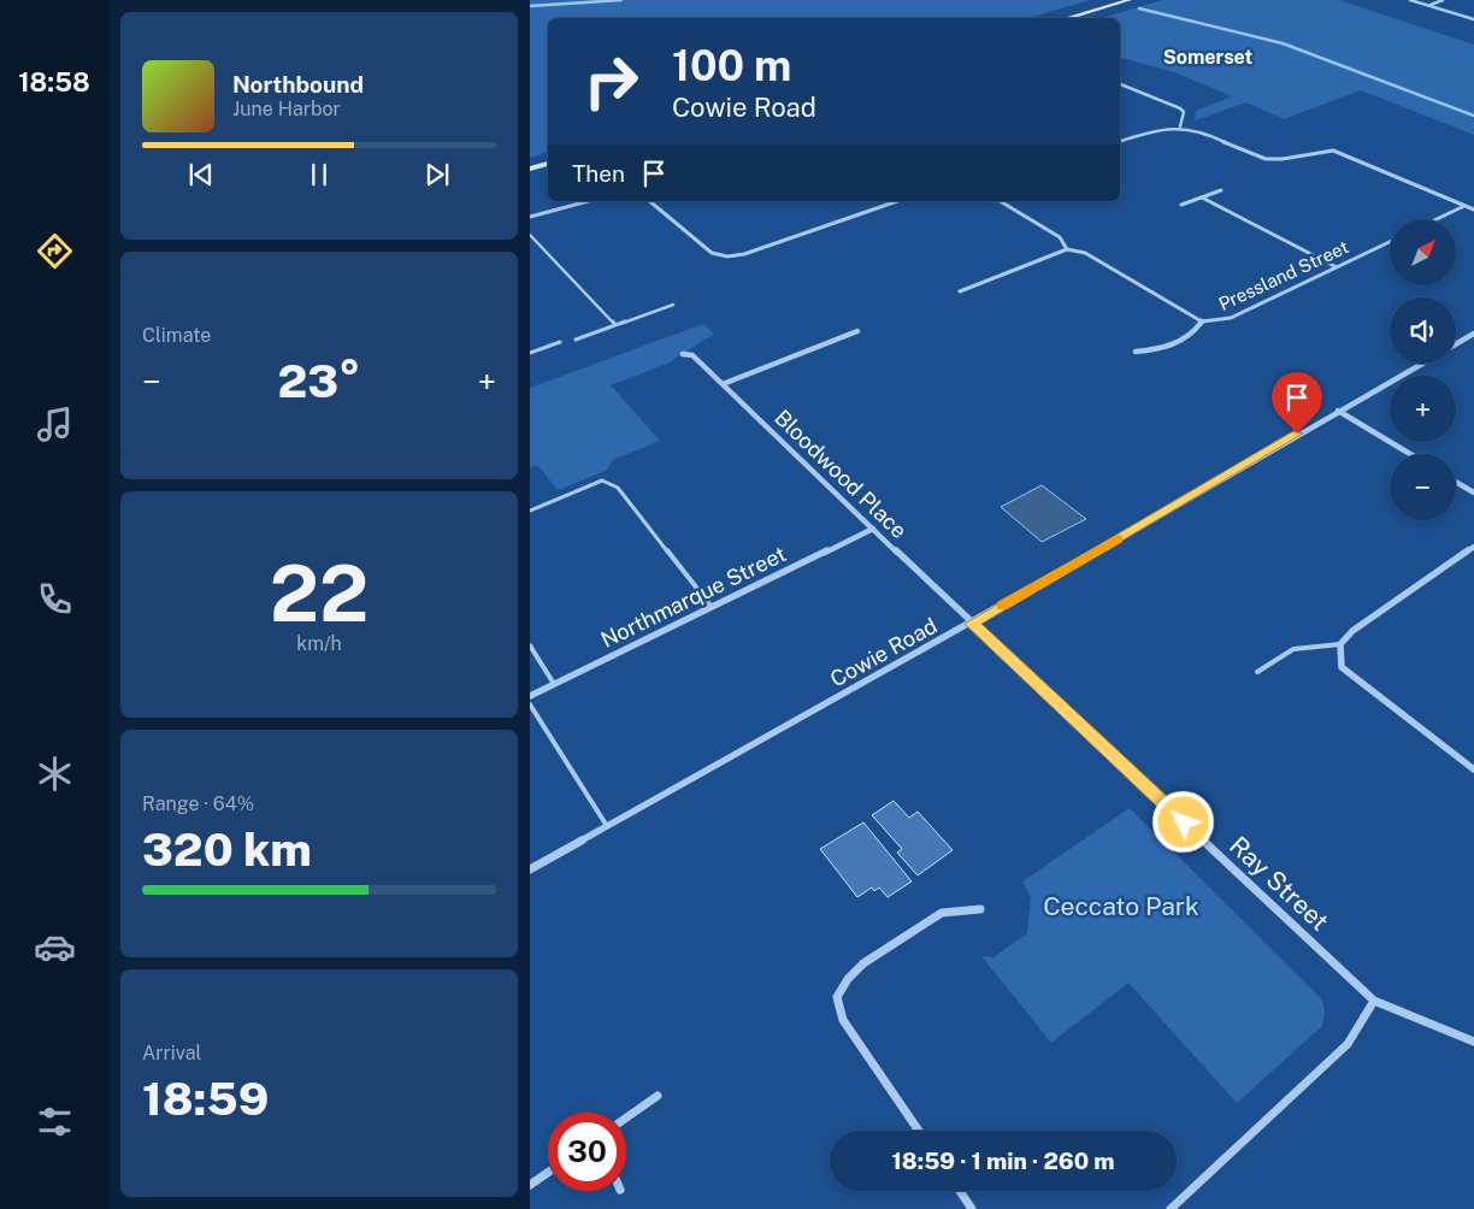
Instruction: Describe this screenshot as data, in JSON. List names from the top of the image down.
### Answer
{
  "streets": {
    "street": [
      "Pressland Street",
      "Bloodwood Place",
      "Northmarque Street",
      "Cowie Road",
      "Ray Street"
    ]
  },
  "crossings": [
    ["Bloodwood Place", "Northmarque Street"],
    ["Bloodwood Place", "Cowie Road"],
    ["Bloodwood Place", "Ray Street"],
    ["Cowie Road", "Ray Street"]
  ],
  "districts": ["Somerset"],
  "parks": ["Ceccato Park"],
  "north": "top right",
  "page": {
    "tabs": "18:58",
    "turn": ["100 m", "Cowie Road"],
    "song": ["Northbound", "June Harbor"],
    "then": "Then",
    "map_buttons": ["+", "−"],
    "tile": [
      "Climate",
      ["22", "km/h"],
      ["Range · 64%", "320 km"],
      ["Arrival", "18:59"]
    ],
    "heat": ["−", "23°", "+"],
    "limit": "30",
    "trip": "18:59 · 1 min · 260 m"
  }
}
